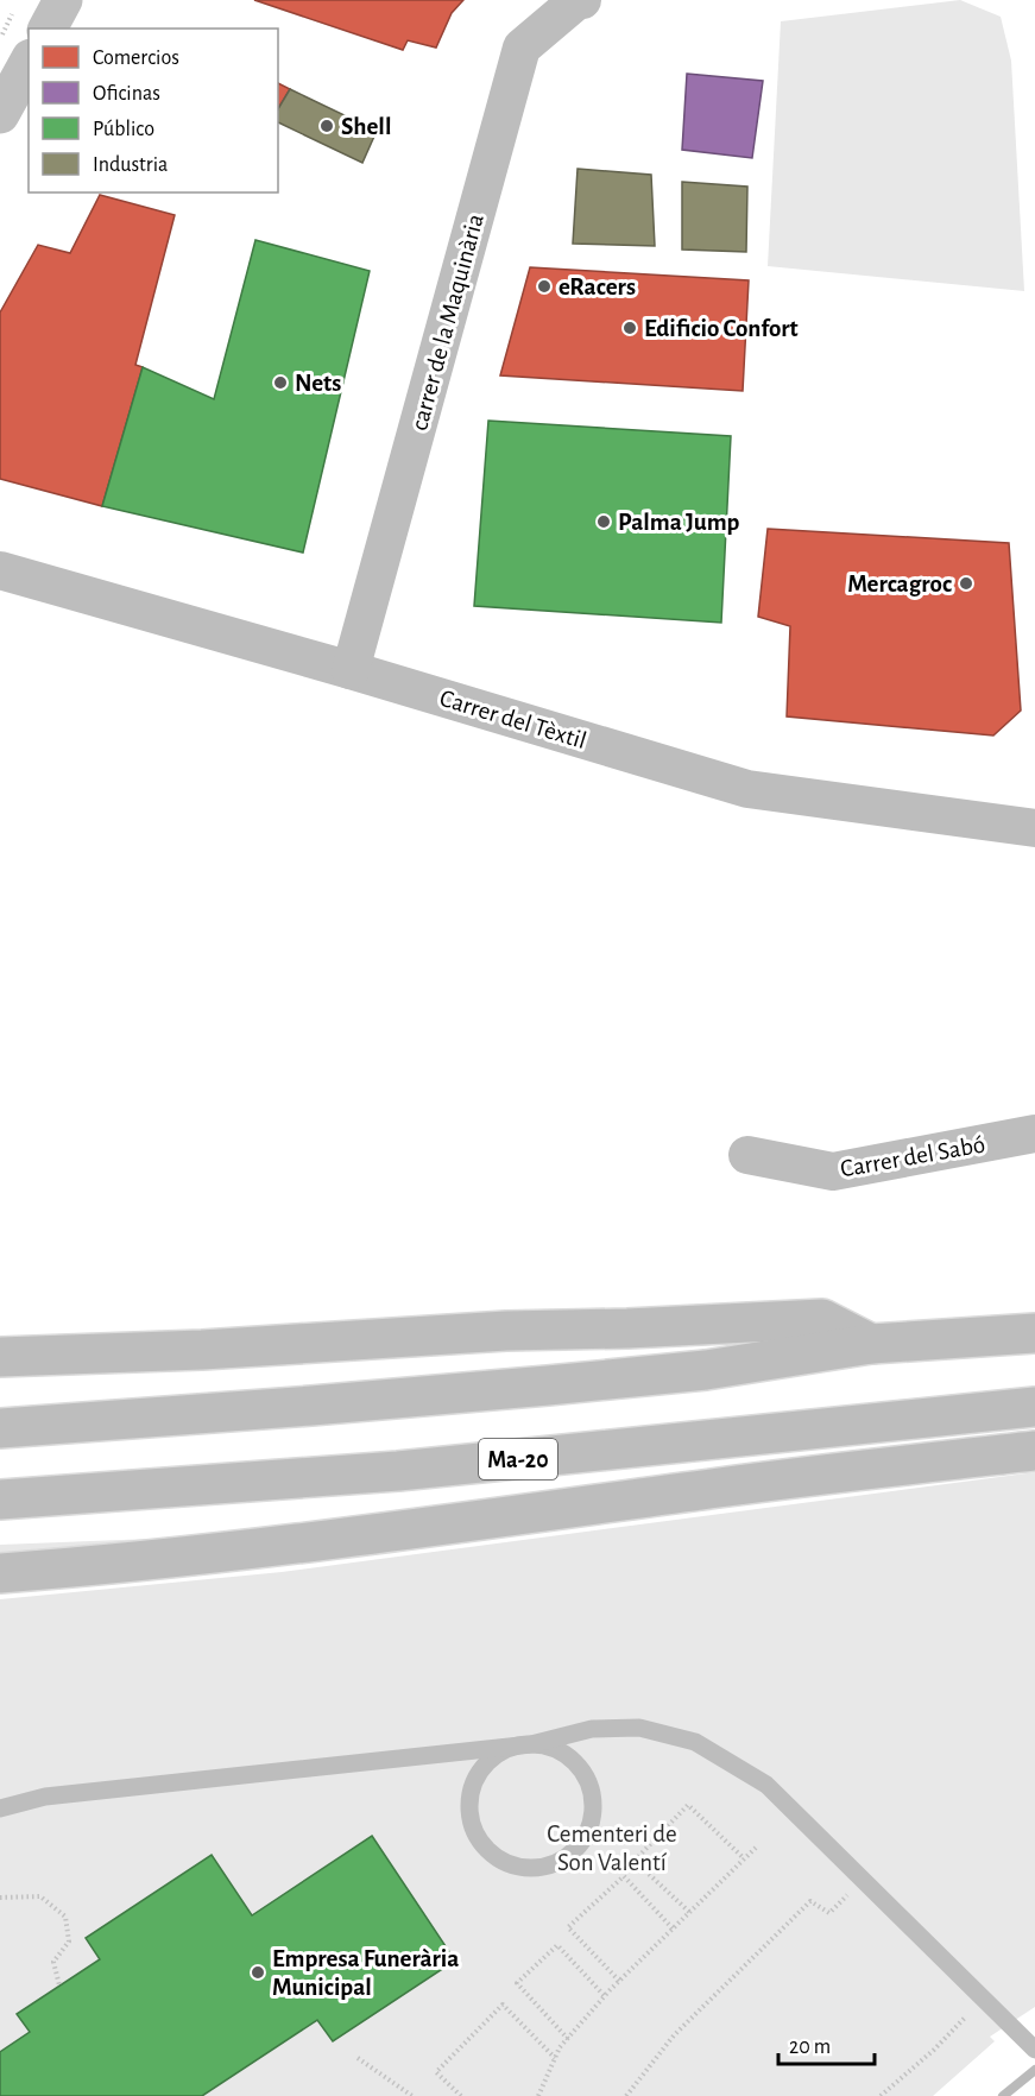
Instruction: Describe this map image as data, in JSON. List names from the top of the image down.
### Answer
{
  "streets": {
    "highway": ["Ma-20"],
    "street": ["carrer de la Maquinària", "Carrer del Tèxtil", "Carrer del Sabó"]
  },
  "crossings": [
    ["carrer de la Maquinària", "Carrer del Tèxtil"]
  ],
  "parks": ["Cementeri de Son Valentí"],
  "places": [
    "Shell",
    "eRacers",
    "Edificio Confort",
    "Nets",
    "Palma Jump",
    "Mercagroc",
    "Empresa Funerària Municipal"
  ],
  "legend": [
    "Comercios",
    "Oficinas",
    "Público",
    "Industria"
  ],
  "scale_bar": "20 m"
}
